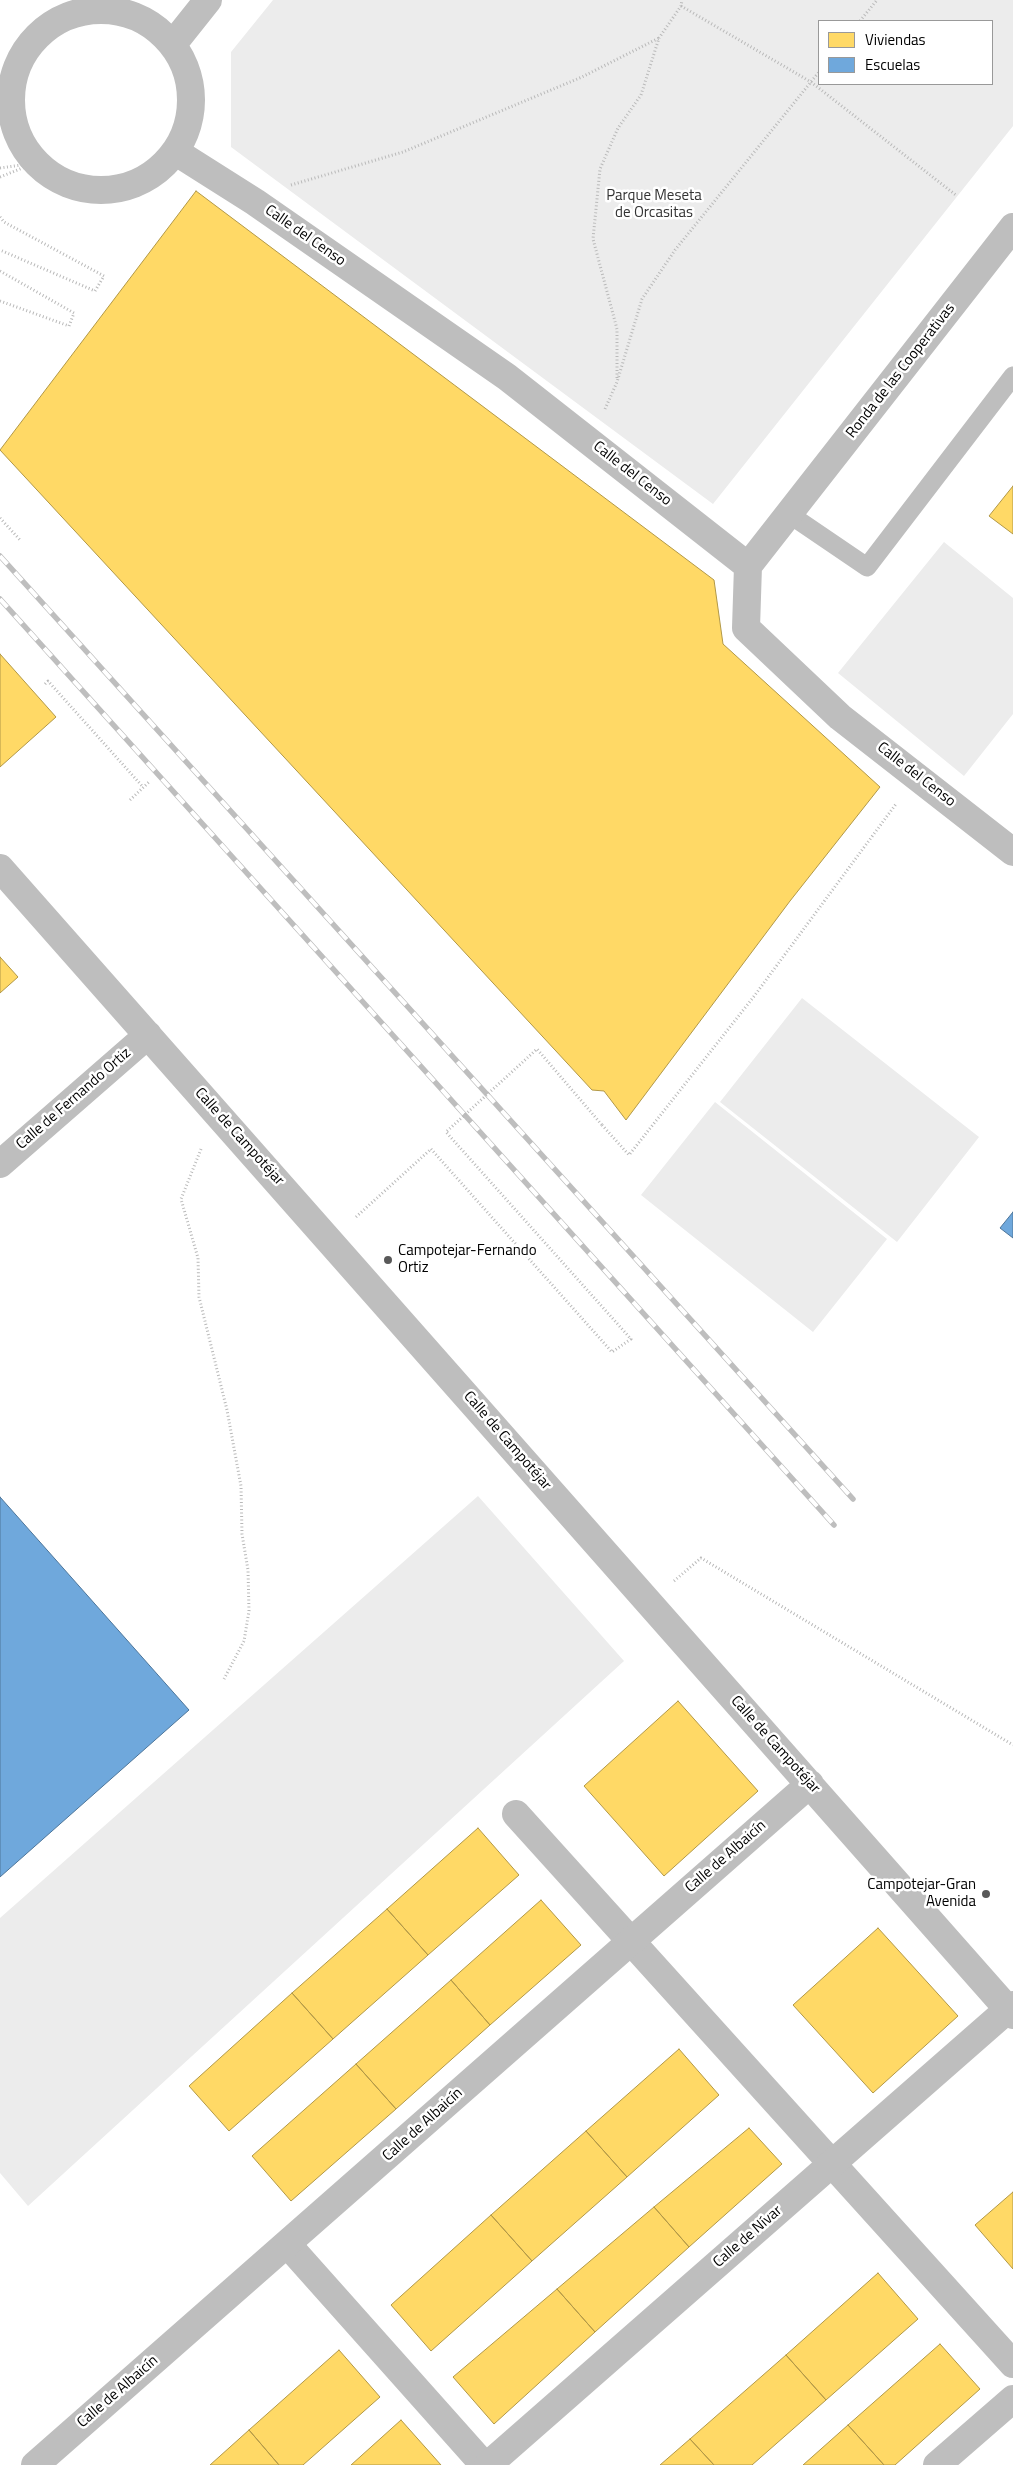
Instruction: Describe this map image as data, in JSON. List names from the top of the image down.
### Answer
{
  "streets": {
    "street": [
      "Calle del Censo",
      "Ronda de las Cooperativas",
      "Calle de Fernando Ortiz",
      "Calle de Campotéjar",
      "Calle de Albaicín",
      "Calle de Nívar"
    ]
  },
  "crossings": [
    ["Calle del Censo", "Ronda de las Cooperativas"],
    ["Calle de Fernando Ortiz", "Calle de Campotéjar"],
    ["Calle de Campotéjar", "Calle de Albaicín"],
    ["Calle de Campotéjar", "Calle de Nívar"]
  ],
  "parks": ["Parque Meseta de Orcasitas"],
  "places": ["Campotejar-Fernando Ortiz", "Campotejar-Gran Avenida"],
  "legend": ["Viviendas", "Escuelas"]
}
